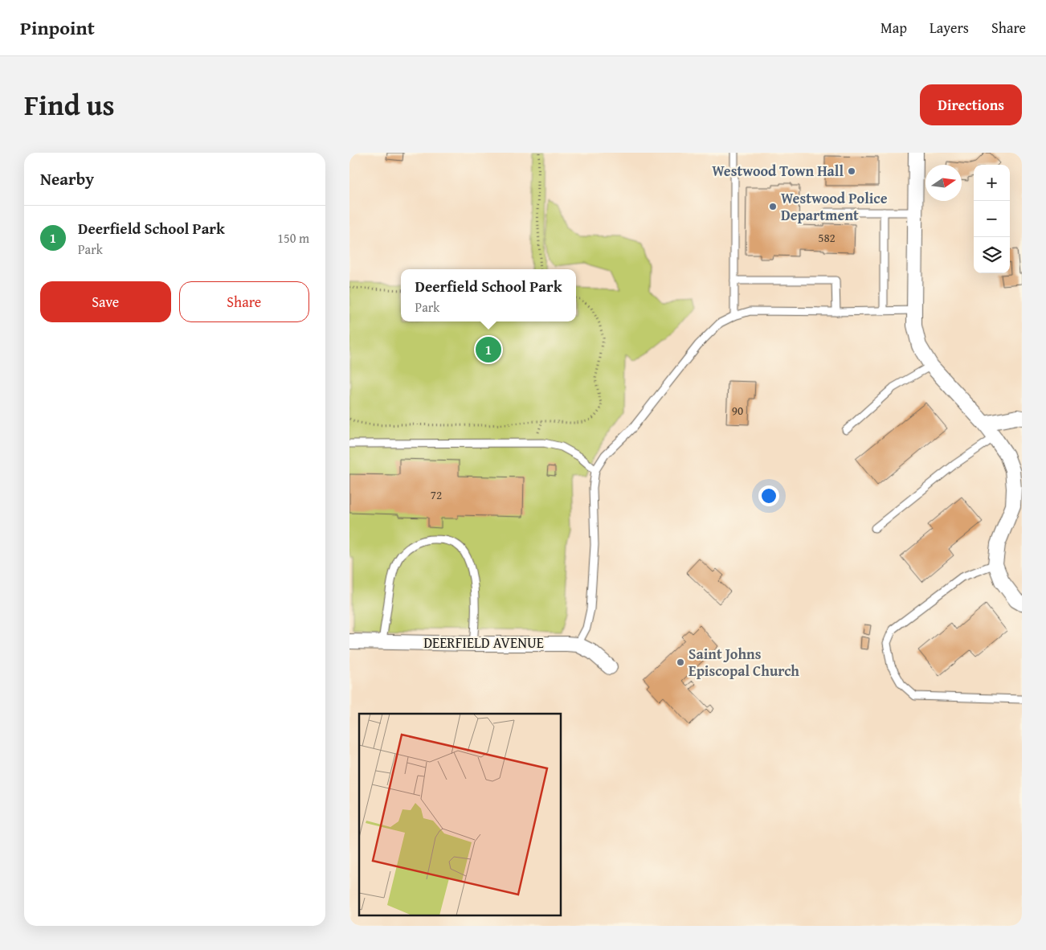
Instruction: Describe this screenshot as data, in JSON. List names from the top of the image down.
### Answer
{
  "streets": {
    "street": ["DEERFIELD AVENUE"]
  },
  "places": ["Westwood Town Hall", "Westwood Police Department", "Saint Johns Episcopal Church"],
  "house_numbers": ["582", "90", "72"],
  "north": "right",
  "page": {
    "header": "Pinpoint",
    "nav": ["Map", "Layers", "Share"],
    "title": "Find us",
    "buttons": [
      "Directions",
      ["Save", "Share"]
    ],
    "heading": "Nearby",
    "map_buttons": ["+", "−"],
    "list": [
      {
        "mark": "1",
        "name": "Deerfield School Park",
        "note": "Park",
        "value": "150 m"
      }
    ],
    "popup": ["Deerfield School Park", "Park"],
    "pins": "1"
  }
}
